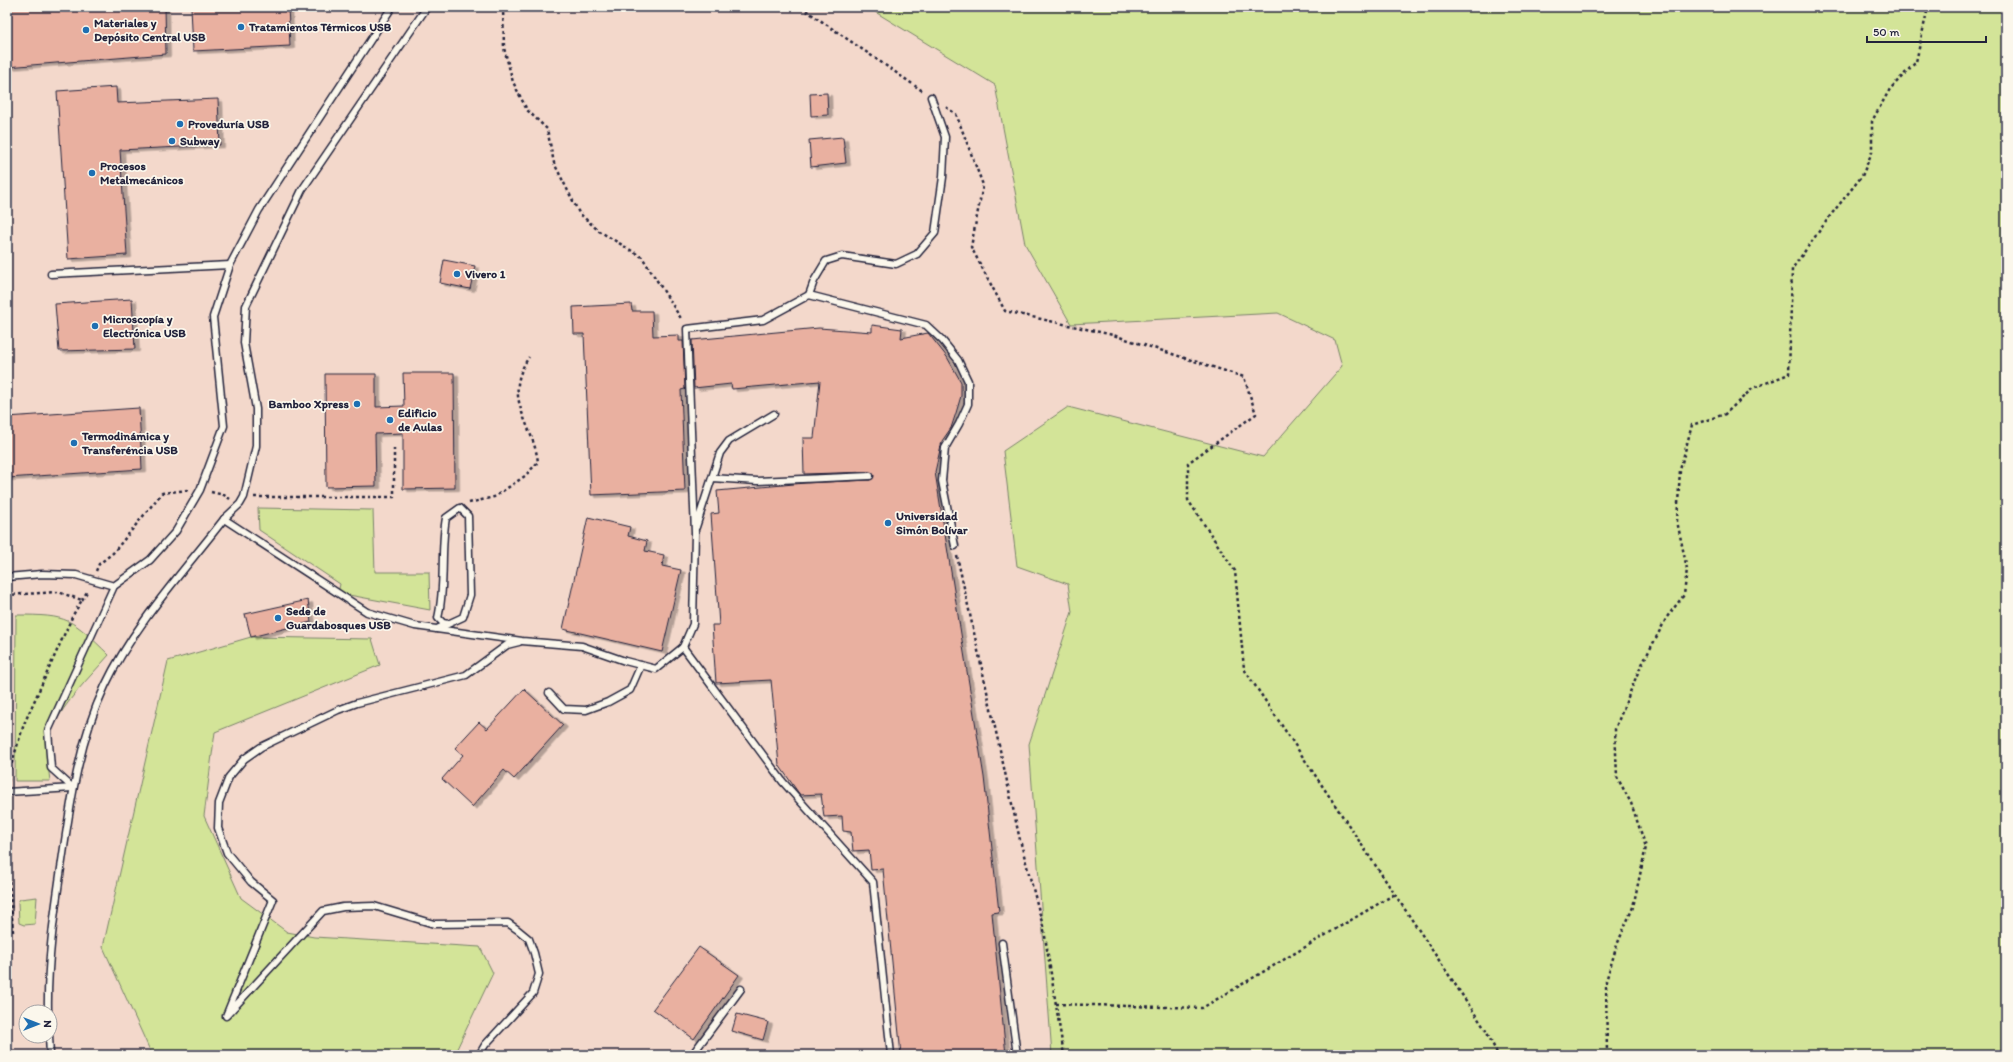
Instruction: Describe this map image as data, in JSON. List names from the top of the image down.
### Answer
{
  "places": [
    "Tratamientos Térmicos USB",
    "Materiales y Depósito Central USB",
    "Proveduría USB",
    "Subway",
    "Procesos Metalmecánicos",
    "Vivero 1",
    "Microscopía y Electrónica USB",
    "Bamboo Xpress",
    "Edificio de Aulas",
    "Termodinámica y Transferéncia USB",
    "Universidad Simón Bolívar",
    "Sede de Guardabosques USB"
  ],
  "scale_bar": "50 m",
  "north": "right"
}
